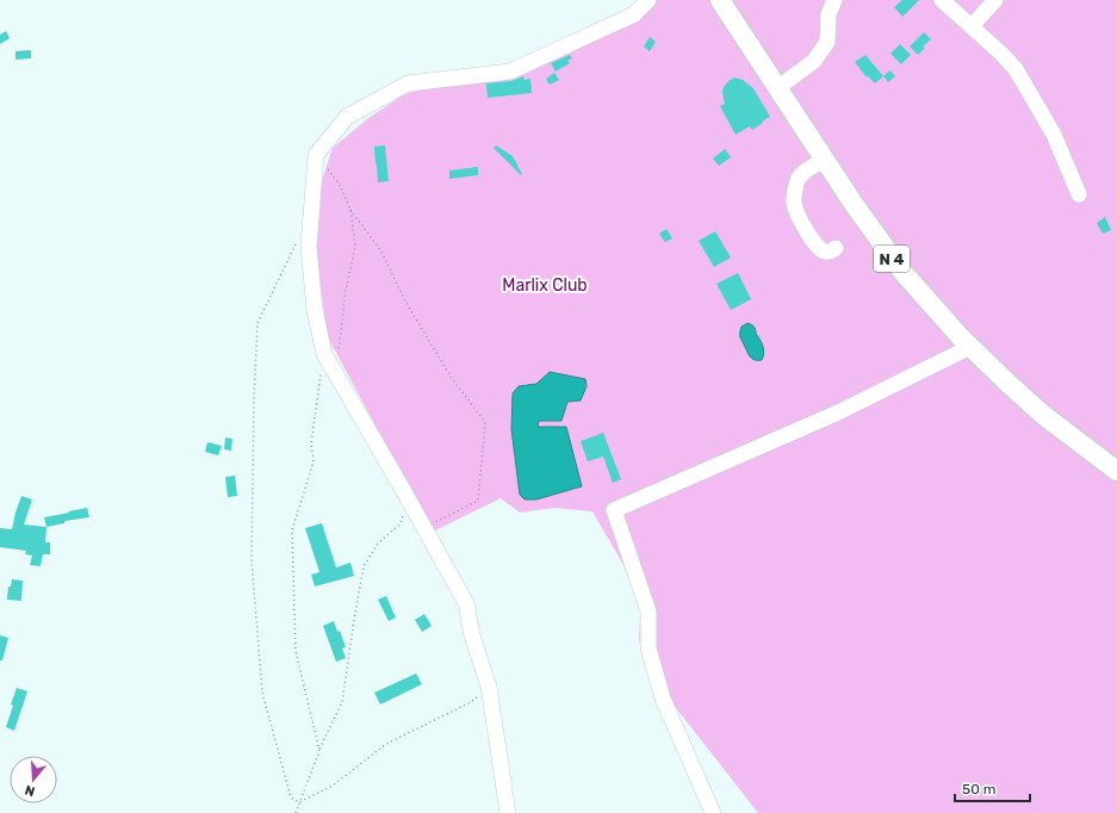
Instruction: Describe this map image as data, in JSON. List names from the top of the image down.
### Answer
{
  "streets": {
    "main road": ["N 4"]
  },
  "parks": ["Marlix Club"],
  "scale_bar": "50 m",
  "north": "bottom"
}
